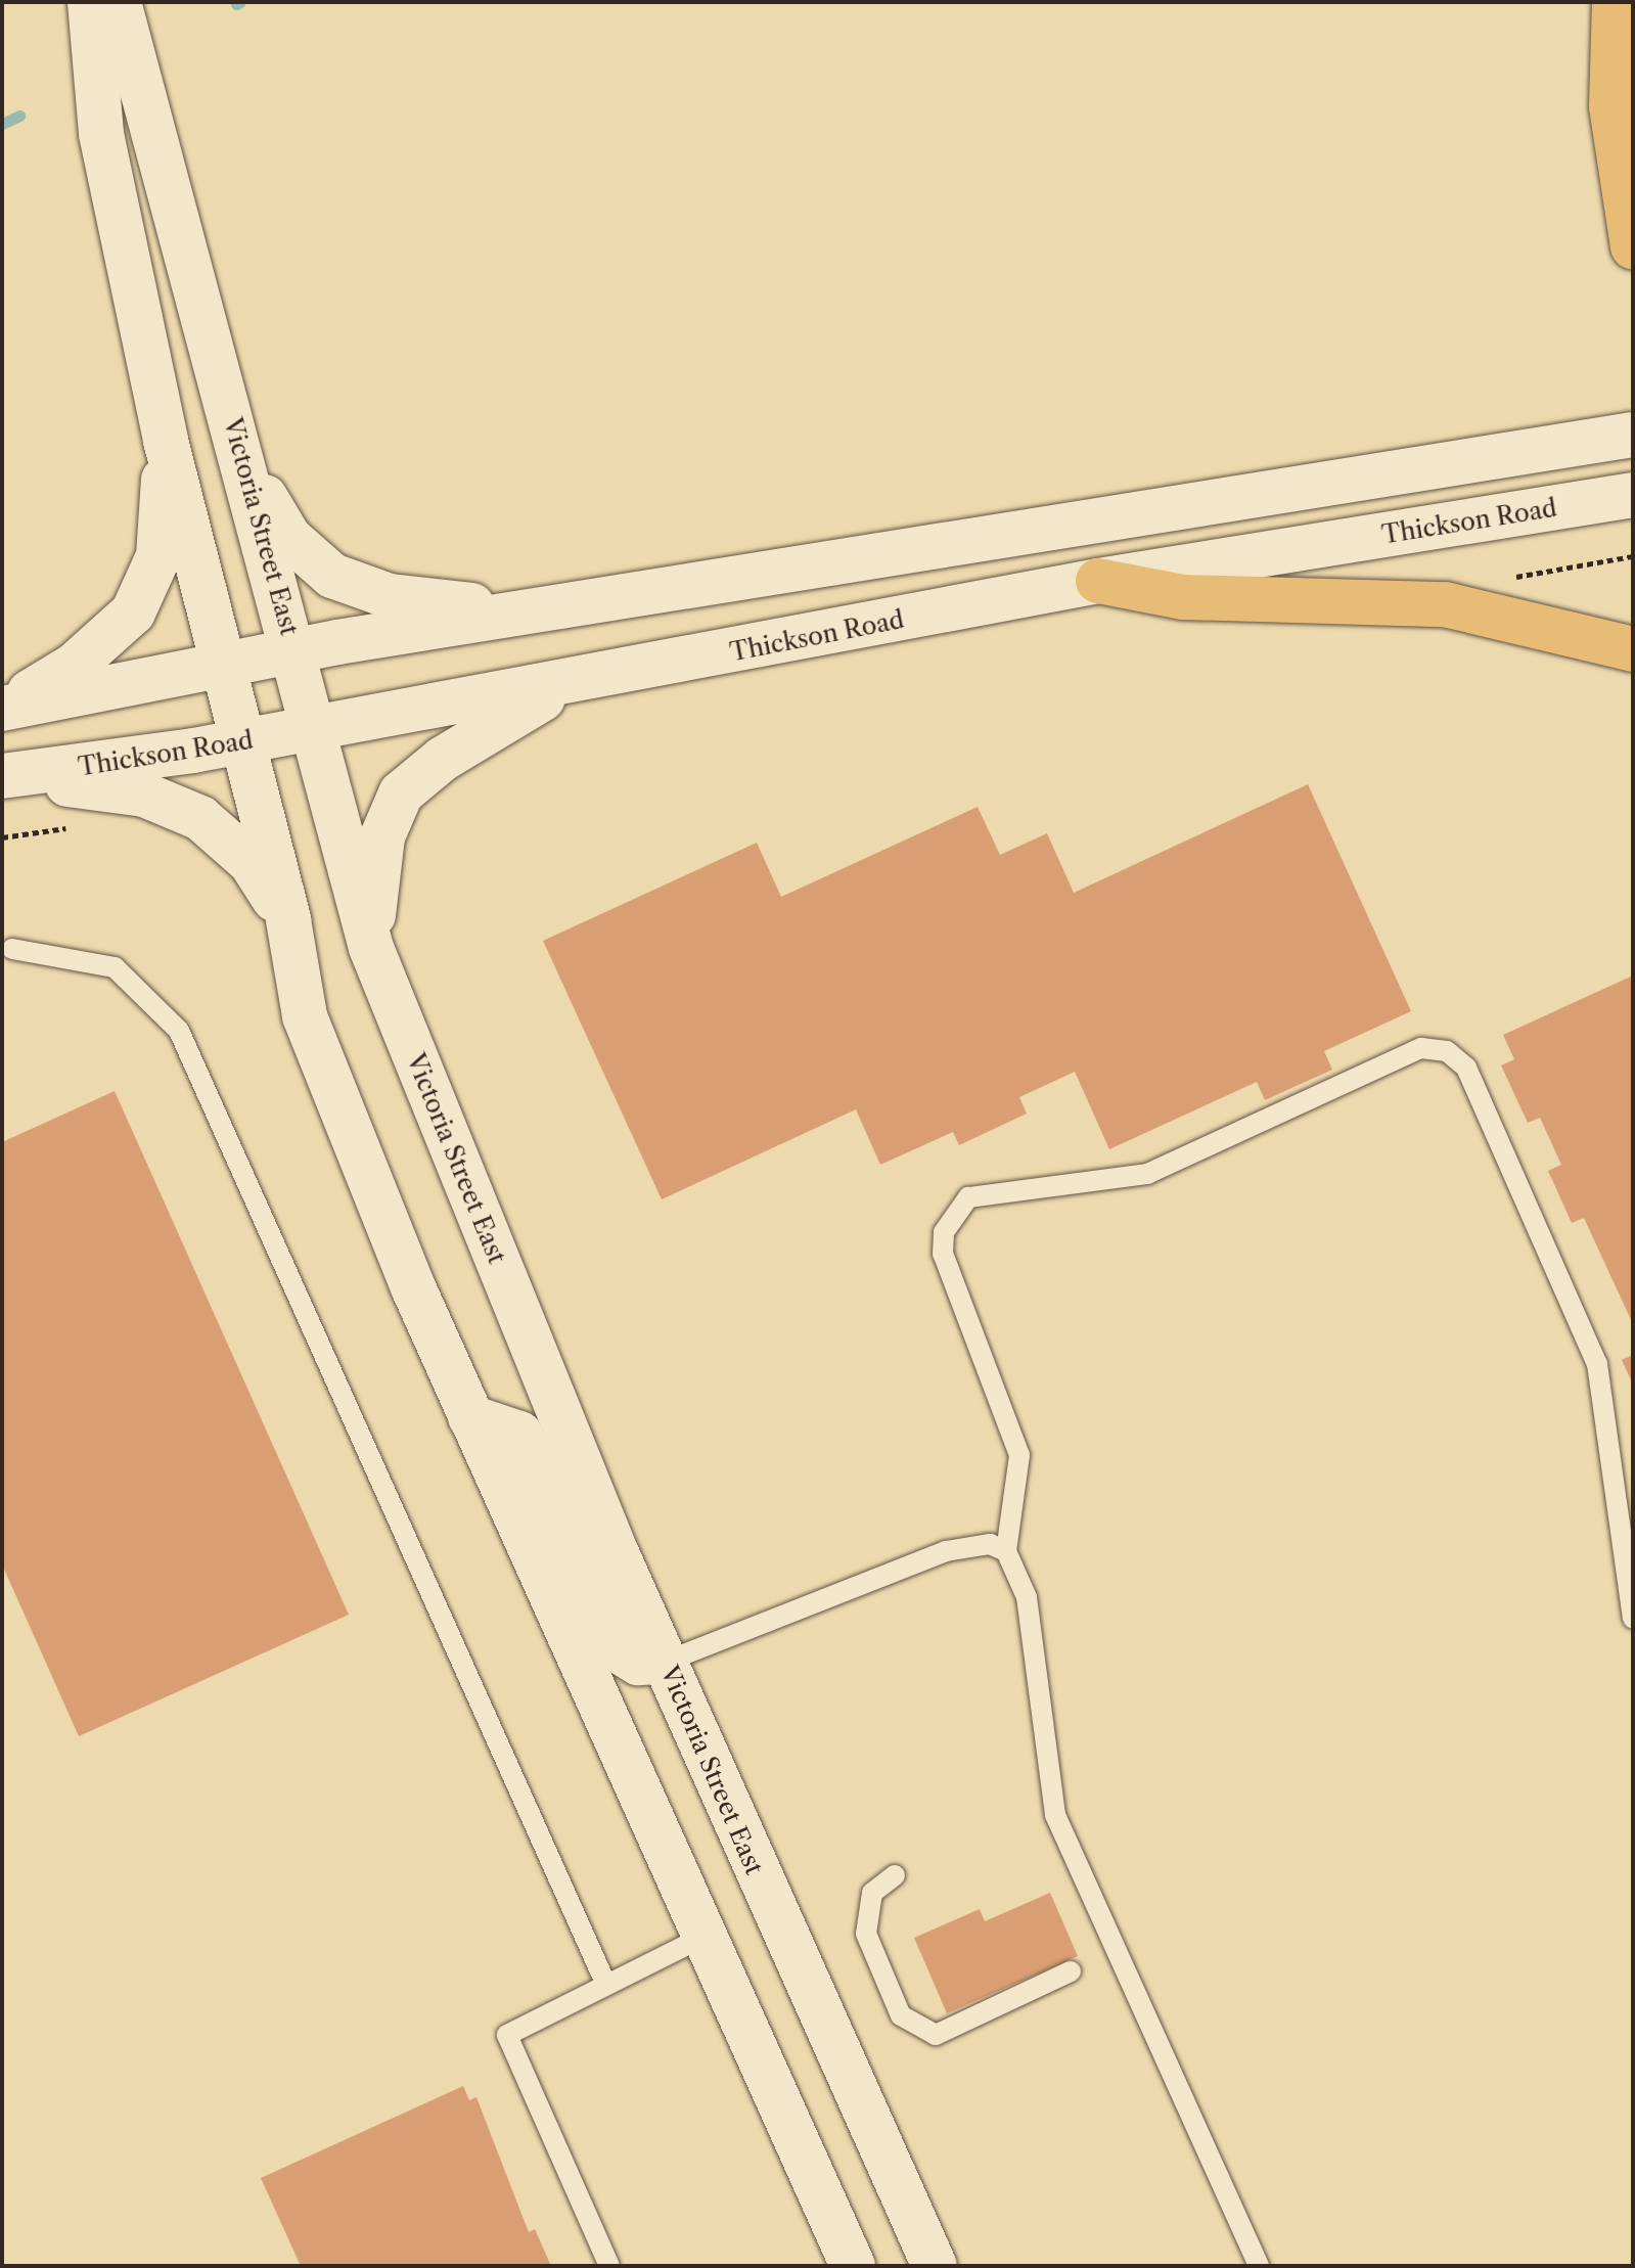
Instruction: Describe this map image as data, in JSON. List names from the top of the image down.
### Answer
{
  "streets": {
    "main road": ["Thickson Road", "Victoria Street East"]
  },
  "crossings": [
    ["Thickson Road", "Victoria Street East"]
  ]
}
